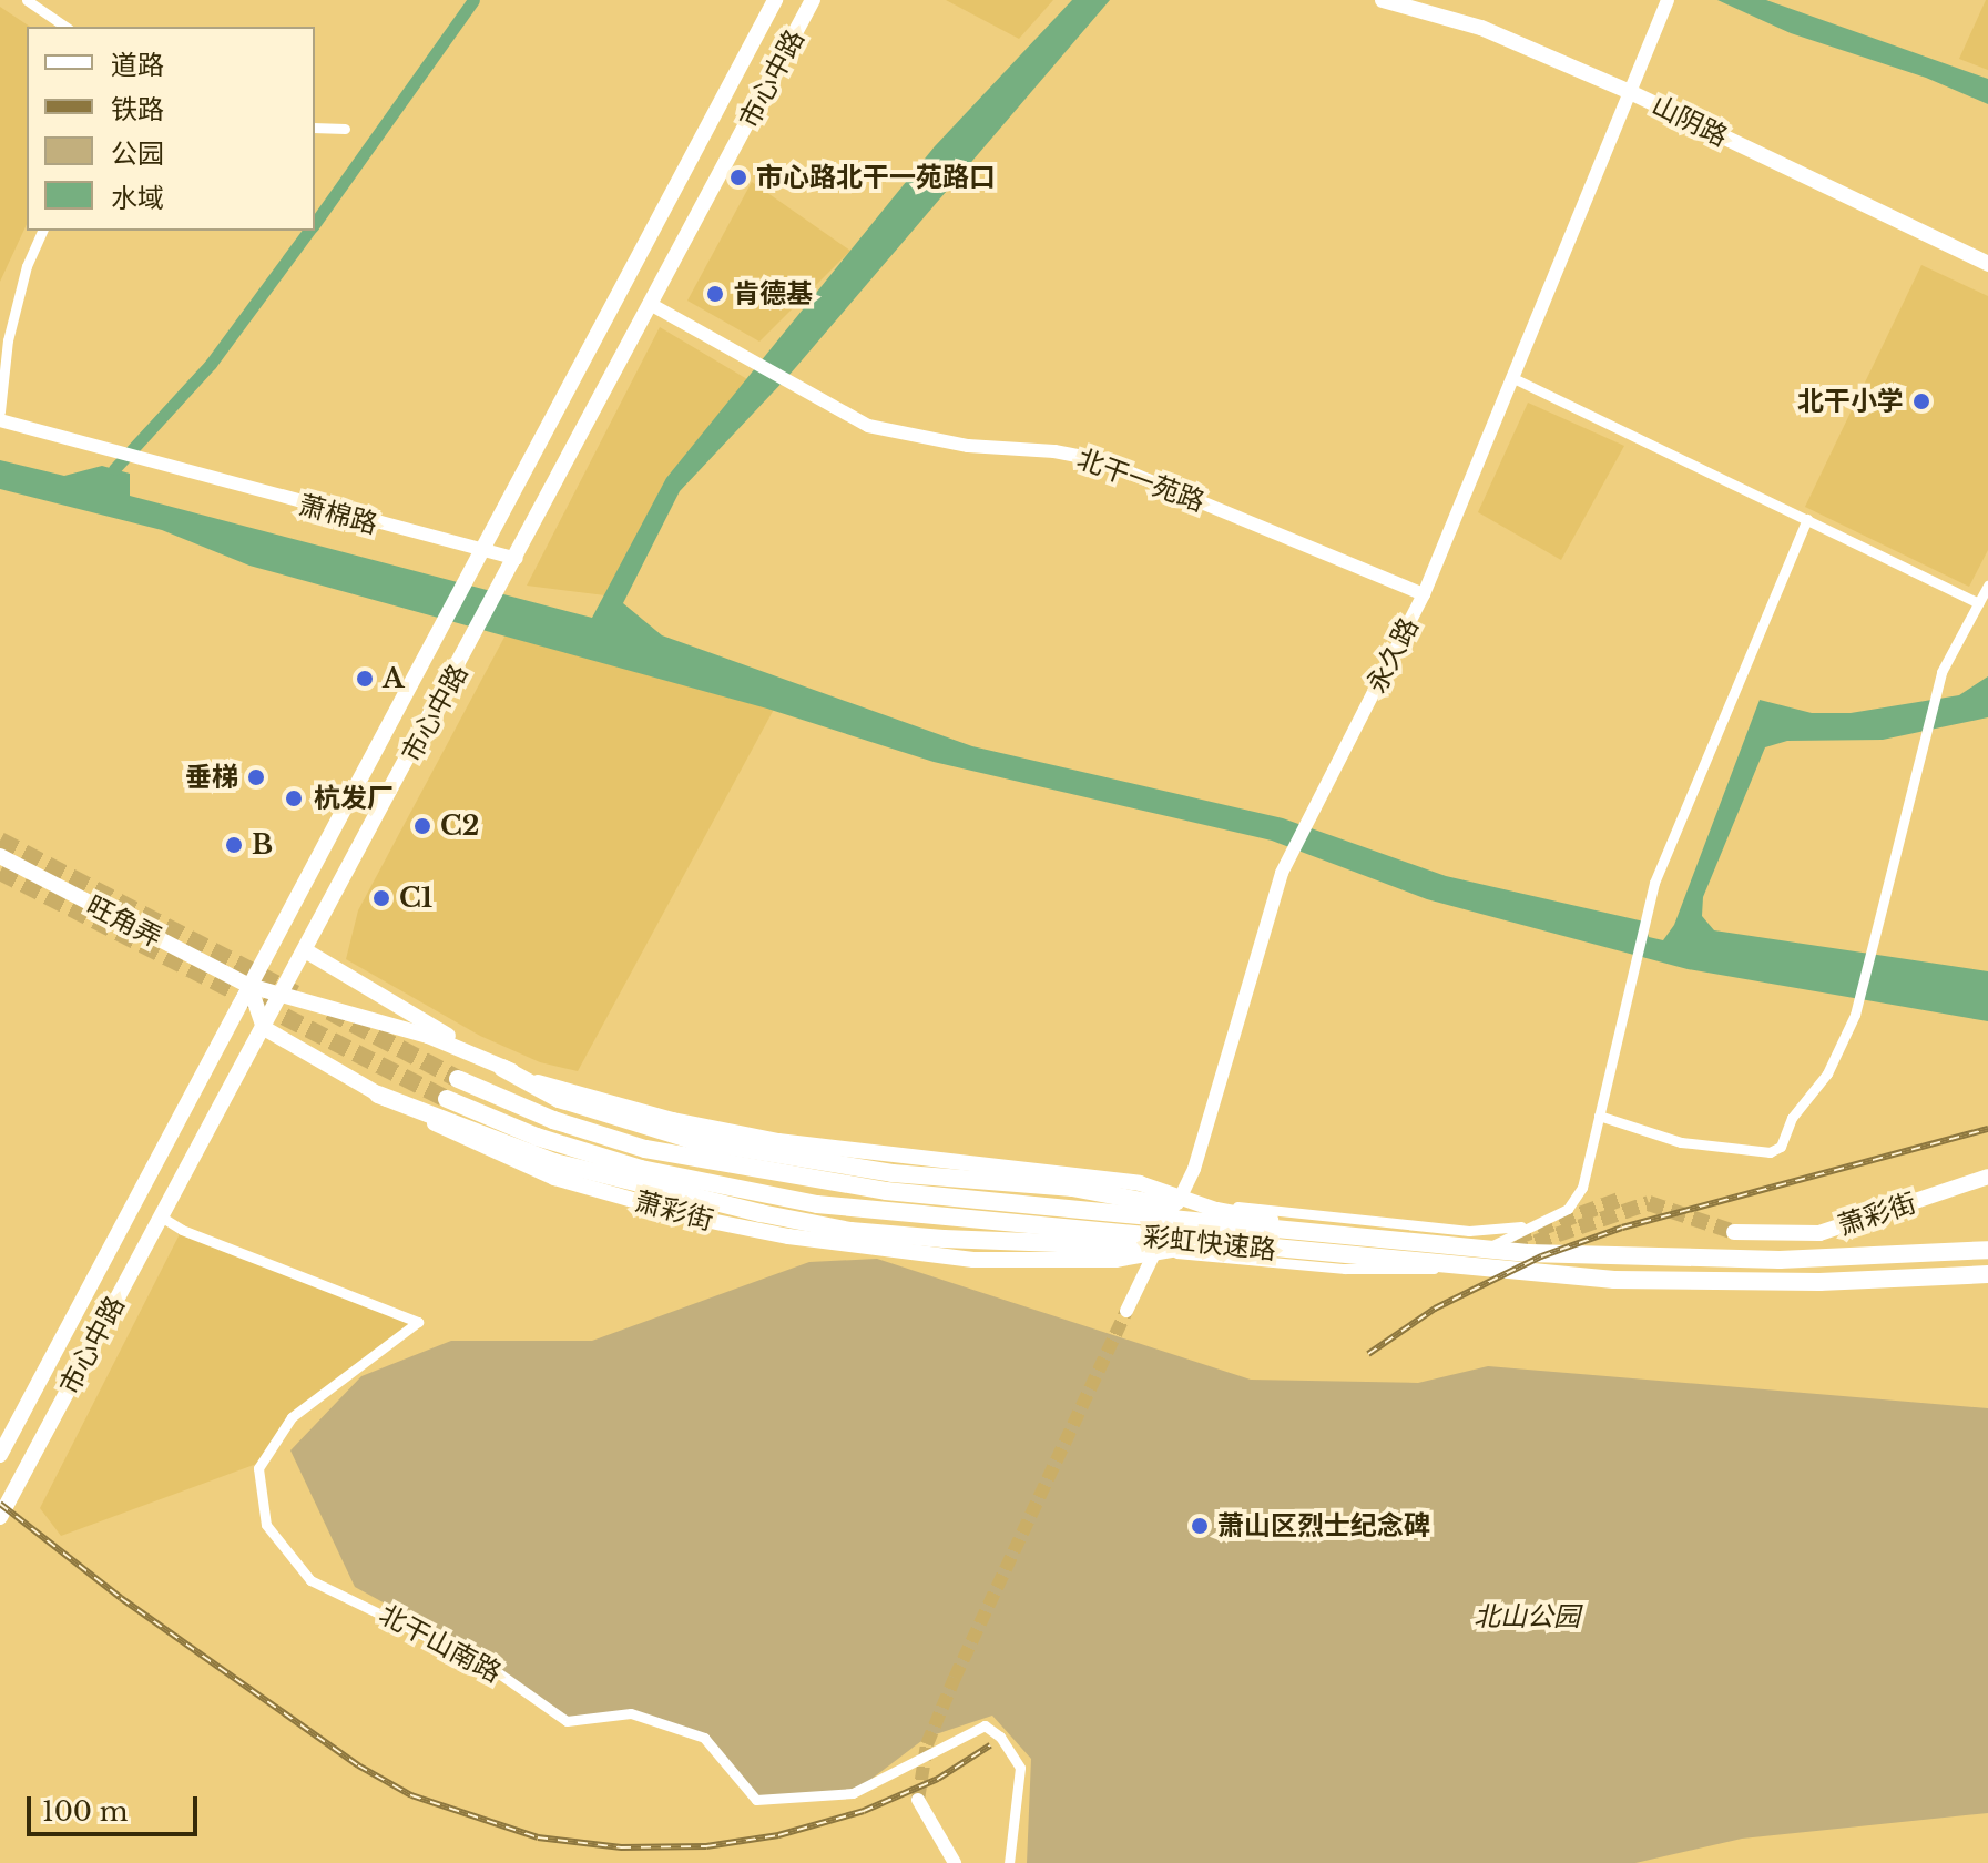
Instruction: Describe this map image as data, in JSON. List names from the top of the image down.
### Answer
{
  "streets": {
    "highway": ["彩虹快速路"],
    "main road": [
      "市心中路",
      "山阴路",
      "旺角弄",
      "萧彩街"
    ],
    "street": [
      "北干一苑路",
      "萧棉路",
      "永久路",
      "北干山南路"
    ]
  },
  "crossings": [
    ["市心中路", "北干一苑路"],
    ["市心中路", "萧棉路"],
    ["市心中路", "旺角弄"],
    ["市心中路", "萧彩街"],
    ["市心中路", "北干山南路"],
    ["山阴路", "永久路"],
    ["北干一苑路", "永久路"],
    ["永久路", "萧彩街"]
  ],
  "parks": ["北山公园"],
  "places": [
    "市心路北干一苑路口",
    "肯德基",
    "北干小学",
    "A",
    "垂梯",
    "杭发厂",
    "C2",
    "B",
    "C1",
    "萧山区烈士纪念碑"
  ],
  "legend": [
    "道路",
    "铁路",
    "公园",
    "水域"
  ],
  "scale_bar": "100 m"
}
